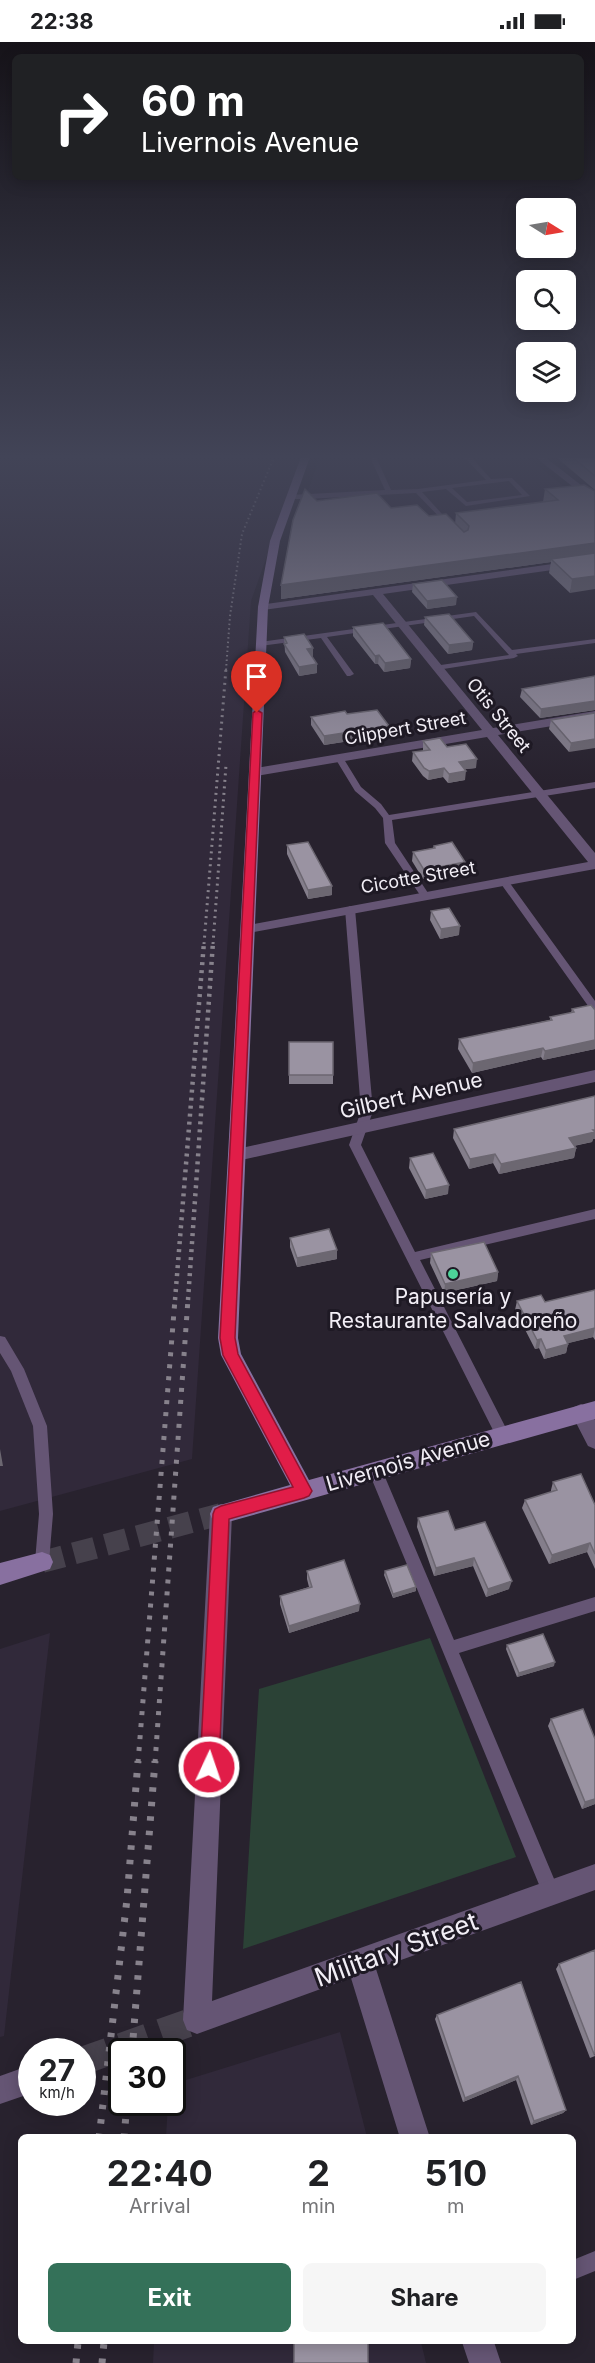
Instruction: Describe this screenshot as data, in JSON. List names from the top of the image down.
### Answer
{
  "streets": {
    "street": [
      "Otis Street",
      "Clippert Street",
      "Cicotte Street",
      "Gilbert Avenue",
      "Livernois Avenue",
      "Military Street"
    ]
  },
  "crossings": [
    ["Otis Street", "Clippert Street"],
    ["Otis Street", "Cicotte Street"],
    ["Livernois Avenue", "Military Street"]
  ],
  "places": ["Papusería y Restaurante Salvadoreño"],
  "north": "right",
  "page": {
    "status": "22:38",
    "turn": ["60 m", "Livernois Avenue"],
    "speed": "27 km/h",
    "limit": "30",
    "eta": [
      "22:40",
      "Arrival",
      "2",
      "min",
      "510",
      "m"
    ],
    "buttons": ["Exit", "Share"]
  }
}
